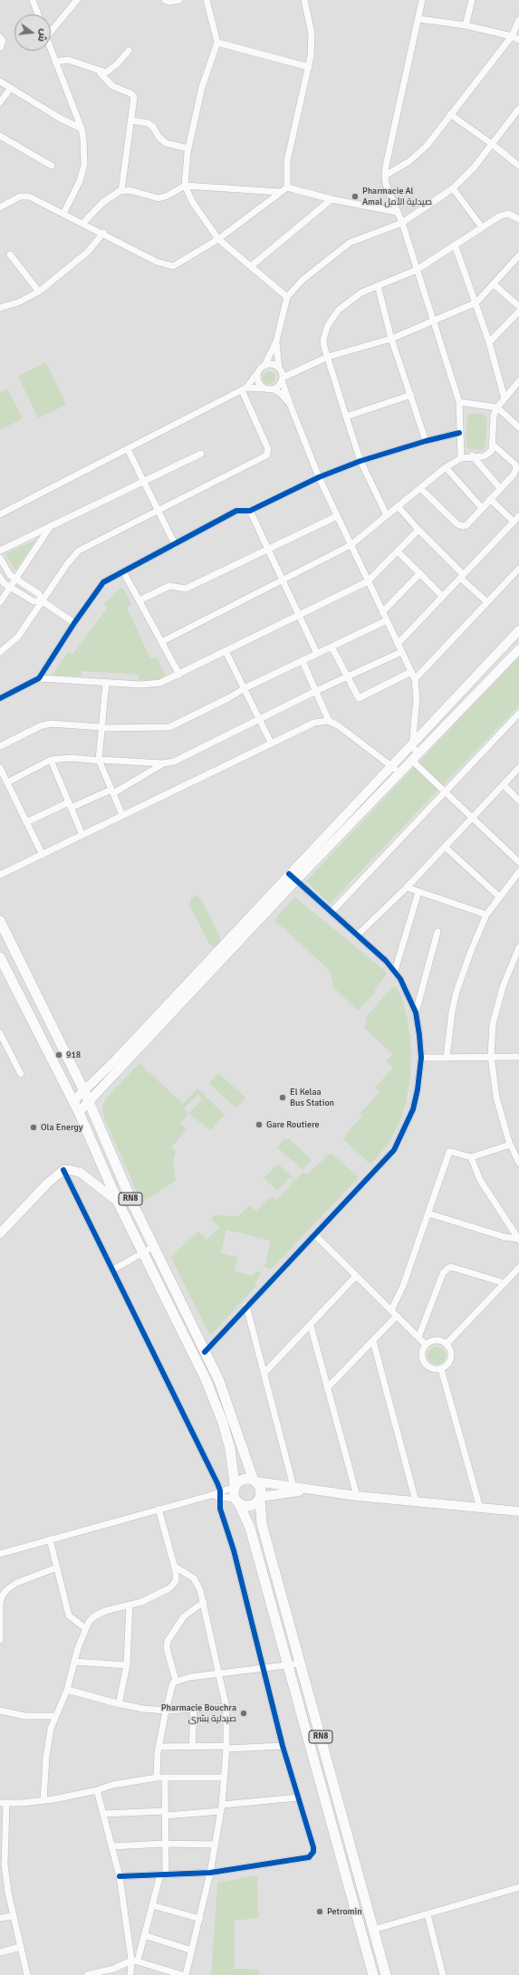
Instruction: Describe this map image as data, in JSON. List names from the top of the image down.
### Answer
{
  "streets": {
    "main road": ["RN8"]
  },
  "places": [
    "Pharmacie Al Amal صيدلية الأمل",
    "918",
    "El Kelaa Bus Station",
    "Gare Routiere",
    "Ola Energy",
    "Pharmacie Bouchra صيدلية بشرى",
    "Petromin"
  ],
  "north": "right"
}
